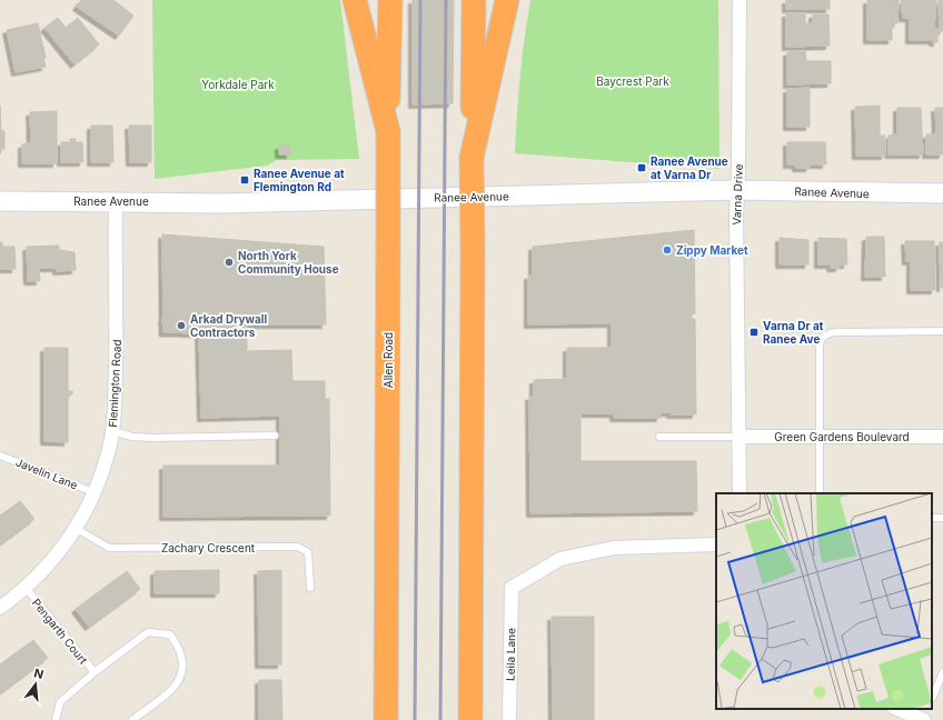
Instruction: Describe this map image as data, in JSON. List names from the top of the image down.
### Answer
{
  "streets": {
    "highway": ["Allen Road"],
    "street": [
      "Ranee Avenue",
      "Varna Drive",
      "Flemington Road",
      "Green Gardens Boulevard",
      "Leila Lane"
    ],
    "lane": ["Javelin Lane", "Zachary Crescent", "Pengarth Court"]
  },
  "crossings": [
    ["Ranee Avenue", "Varna Drive"],
    ["Ranee Avenue", "Flemington Road"],
    ["Varna Drive", "Green Gardens Boulevard"],
    ["Flemington Road", "Javelin Lane"],
    ["Flemington Road", "Zachary Crescent"],
    ["Flemington Road", "Pengarth Court"]
  ],
  "parks": ["Baycrest Park", "Yorkdale Park"],
  "places": {
    "transit": ["Ranee Avenue at Varna Dr", "Ranee Avenue at Flemington Rd", "Varna Dr at Ranee Ave"],
    "other": ["Zippy Market", "North York Community House", "Arkad Drywall Contractors"]
  },
  "north": "top"
}
